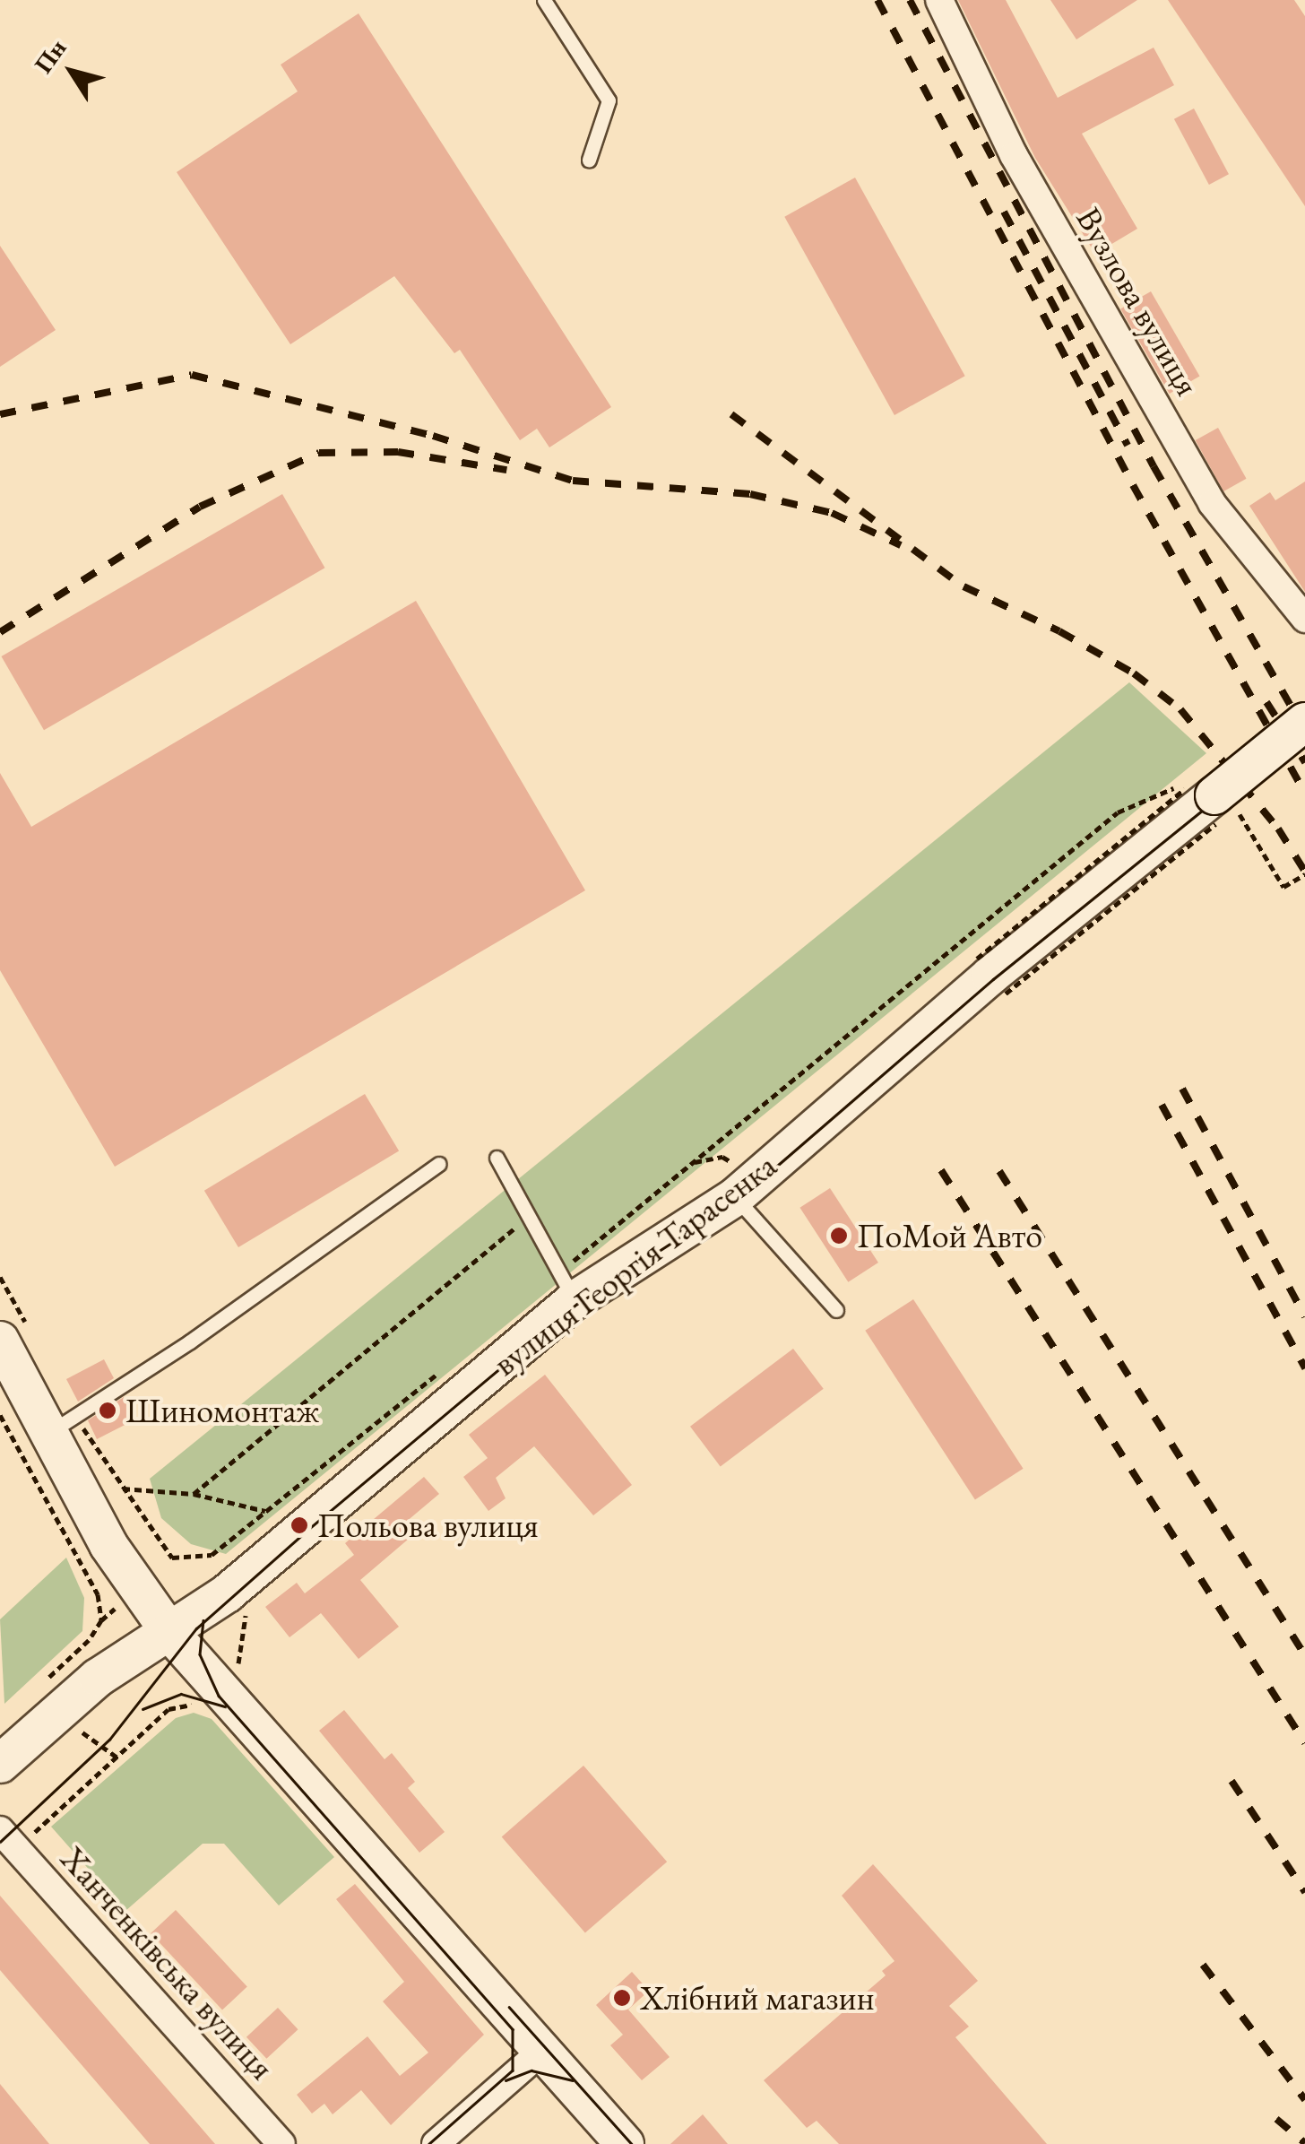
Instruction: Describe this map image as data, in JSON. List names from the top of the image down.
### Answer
{
  "streets": {
    "main road": ["вулиця Георгія Тарасенка"],
    "street": ["Вузлова вулиця", "Ханченківська вулиця"]
  },
  "places": [
    "ПоМой Авто",
    "Шиномонтаж",
    "Польова вулиця",
    "Хлібний магазин"
  ],
  "north": "top left"
}
